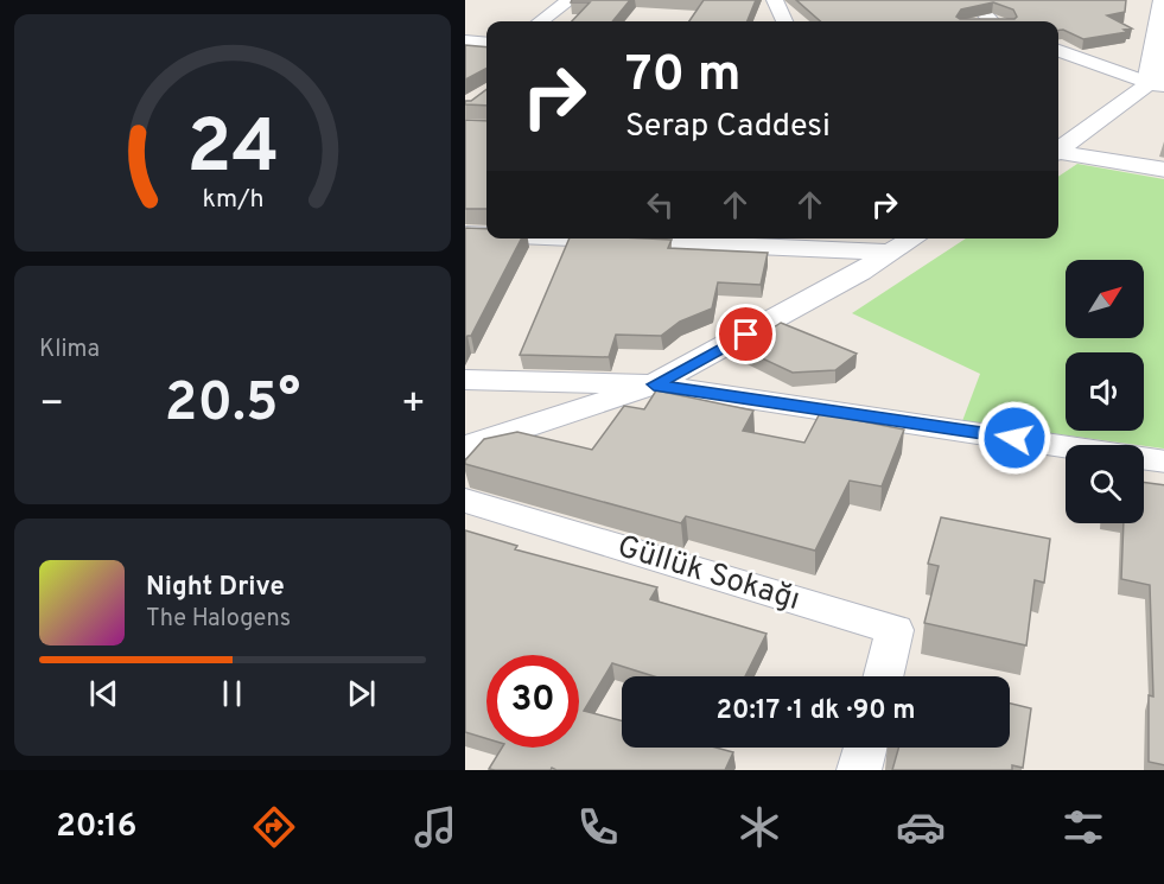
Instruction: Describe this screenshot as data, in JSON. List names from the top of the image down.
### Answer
{
  "streets": {
    "street": ["Güllük Sokağı"]
  },
  "north": "top right",
  "page": {
    "turn": ["70 m", "Serap Caddesi"],
    "tile": "Klima",
    "heat": ["−", "20.5°", "+"],
    "song": ["Night Drive", "The Halogens"],
    "limit": "30",
    "trip": "20:17 · 1 dk · 90 m",
    "tabs": "20:16",
    "gauge": ["24", "km/h"]
  }
}
